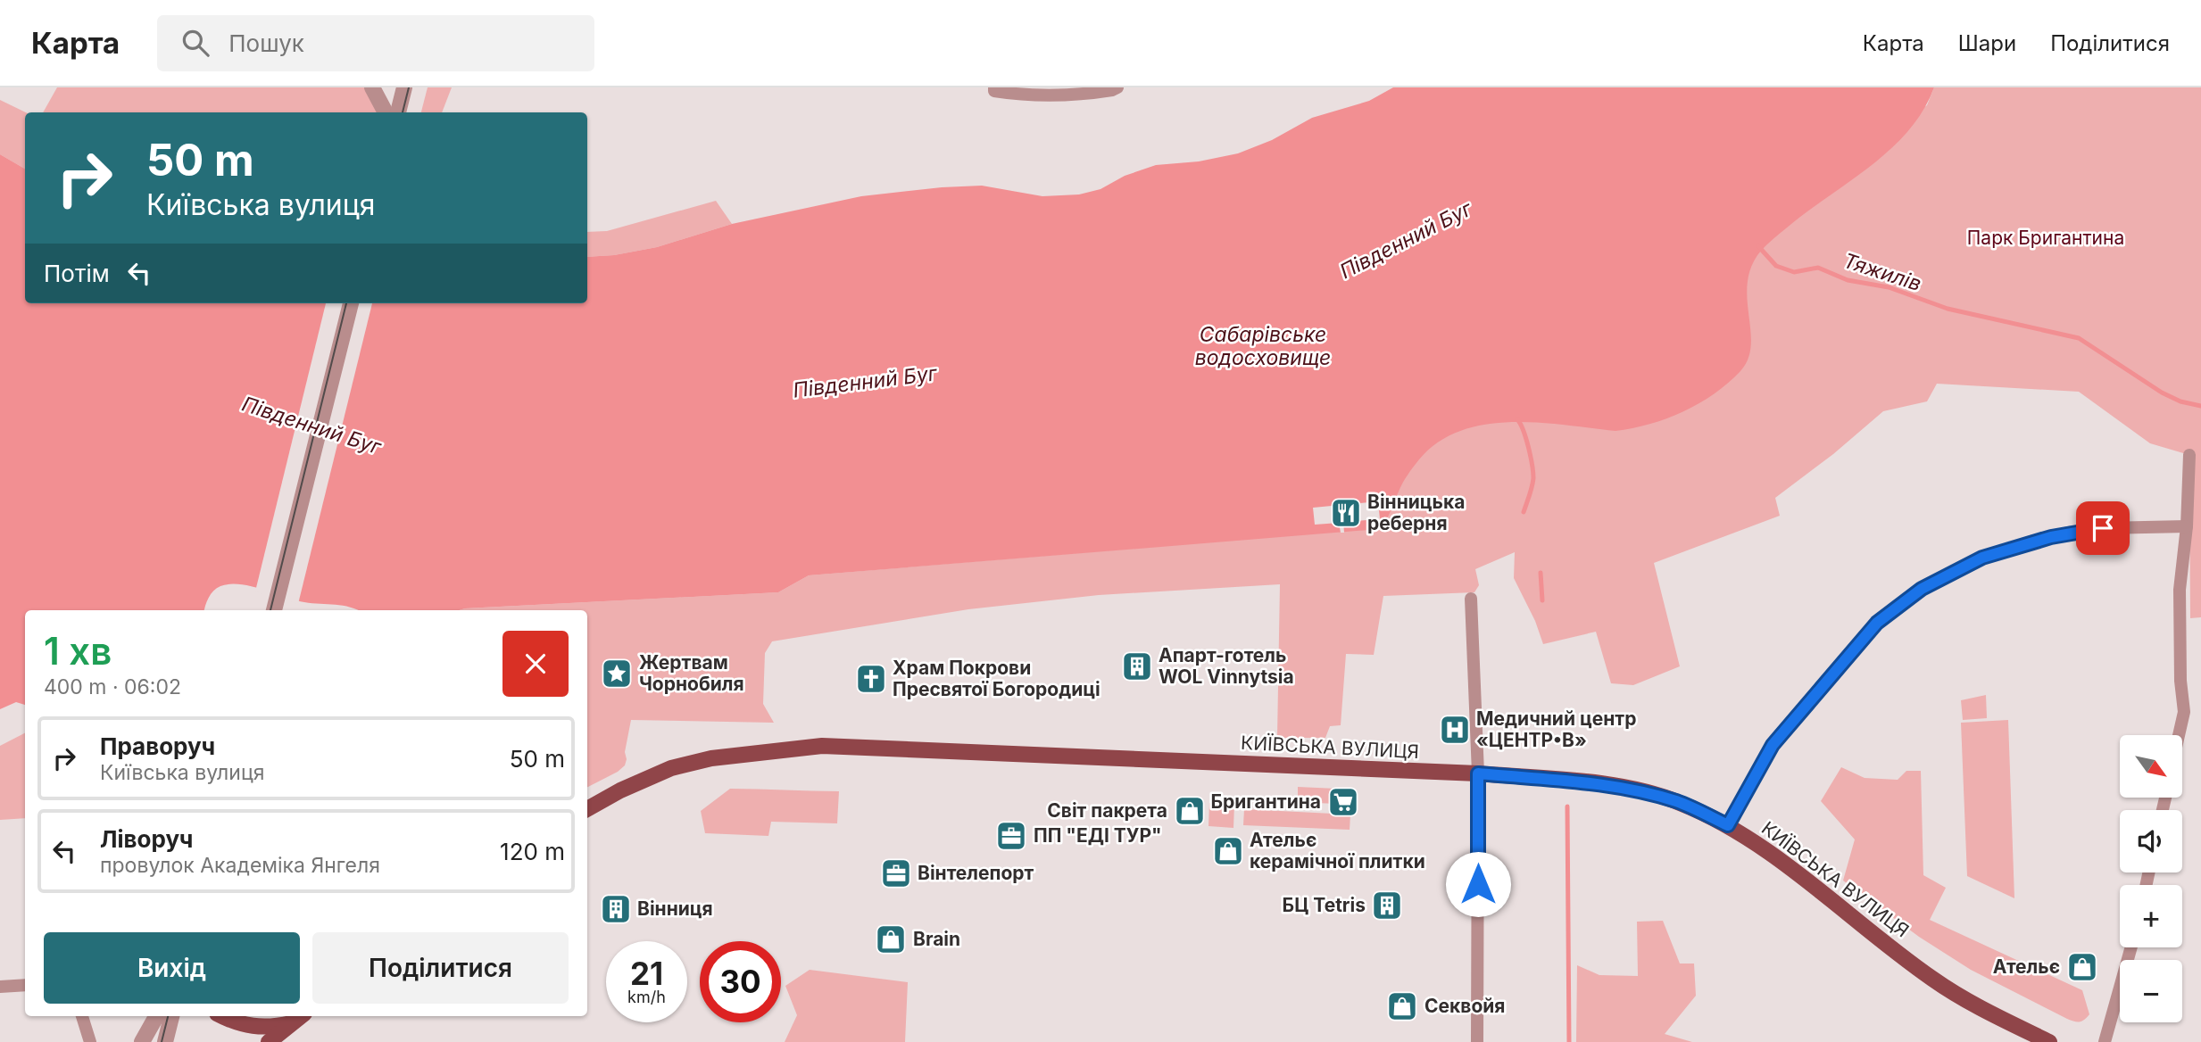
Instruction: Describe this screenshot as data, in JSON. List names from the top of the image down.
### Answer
{
  "streets": {
    "main road": ["КИЇВСЬКА ВУЛИЦЯ"]
  },
  "water": ["Південний Буг", "Тяжилів", "Сабарівське водосховище"],
  "parks": ["Парк Бригантина"],
  "places": {
    "restaurant": ["Вінницька реберня"],
    "building": ["Апарт-готель WOL Vinnytsia", "БЦ Tetris", "Вінниця"],
    "place": ["Жертвам Чорнобиля"],
    "church": ["Храм Покрови Пресвятої Богородиці"],
    "hospital": ["Медичний центр «ЦЕНТР•В»"],
    "supermarket": ["Бригантина"],
    "shop": [
      "Світ пакрета",
      "Ательє керамічної плитки",
      "Brain",
      "Ательє",
      "Секвойя"
    ],
    "office": ["ПП \"ЕДІ ТУР\"", "Вінтелепорт"]
  },
  "north": "bottom right",
  "page": {
    "header": "Карта",
    "search": "Пошук",
    "nav": ["Карта", "Шари", "Поділитися"],
    "turn": ["50 m", "Київська вулиця"],
    "then": "Потім",
    "heading": ["1 хв", "400 m · 06:02"],
    "list": [
      {
        "name": "Праворуч",
        "note": "Київська вулиця",
        "value": "50 m"
      },
      {
        "name": "Ліворуч",
        "note": "провулок Академіка Янгеля",
        "value": "120 m"
      }
    ],
    "map_buttons": ["+", "−"],
    "buttons": ["Вихід", "Поділитися"],
    "speed": "21 km/h",
    "limit": "30"
  }
}
